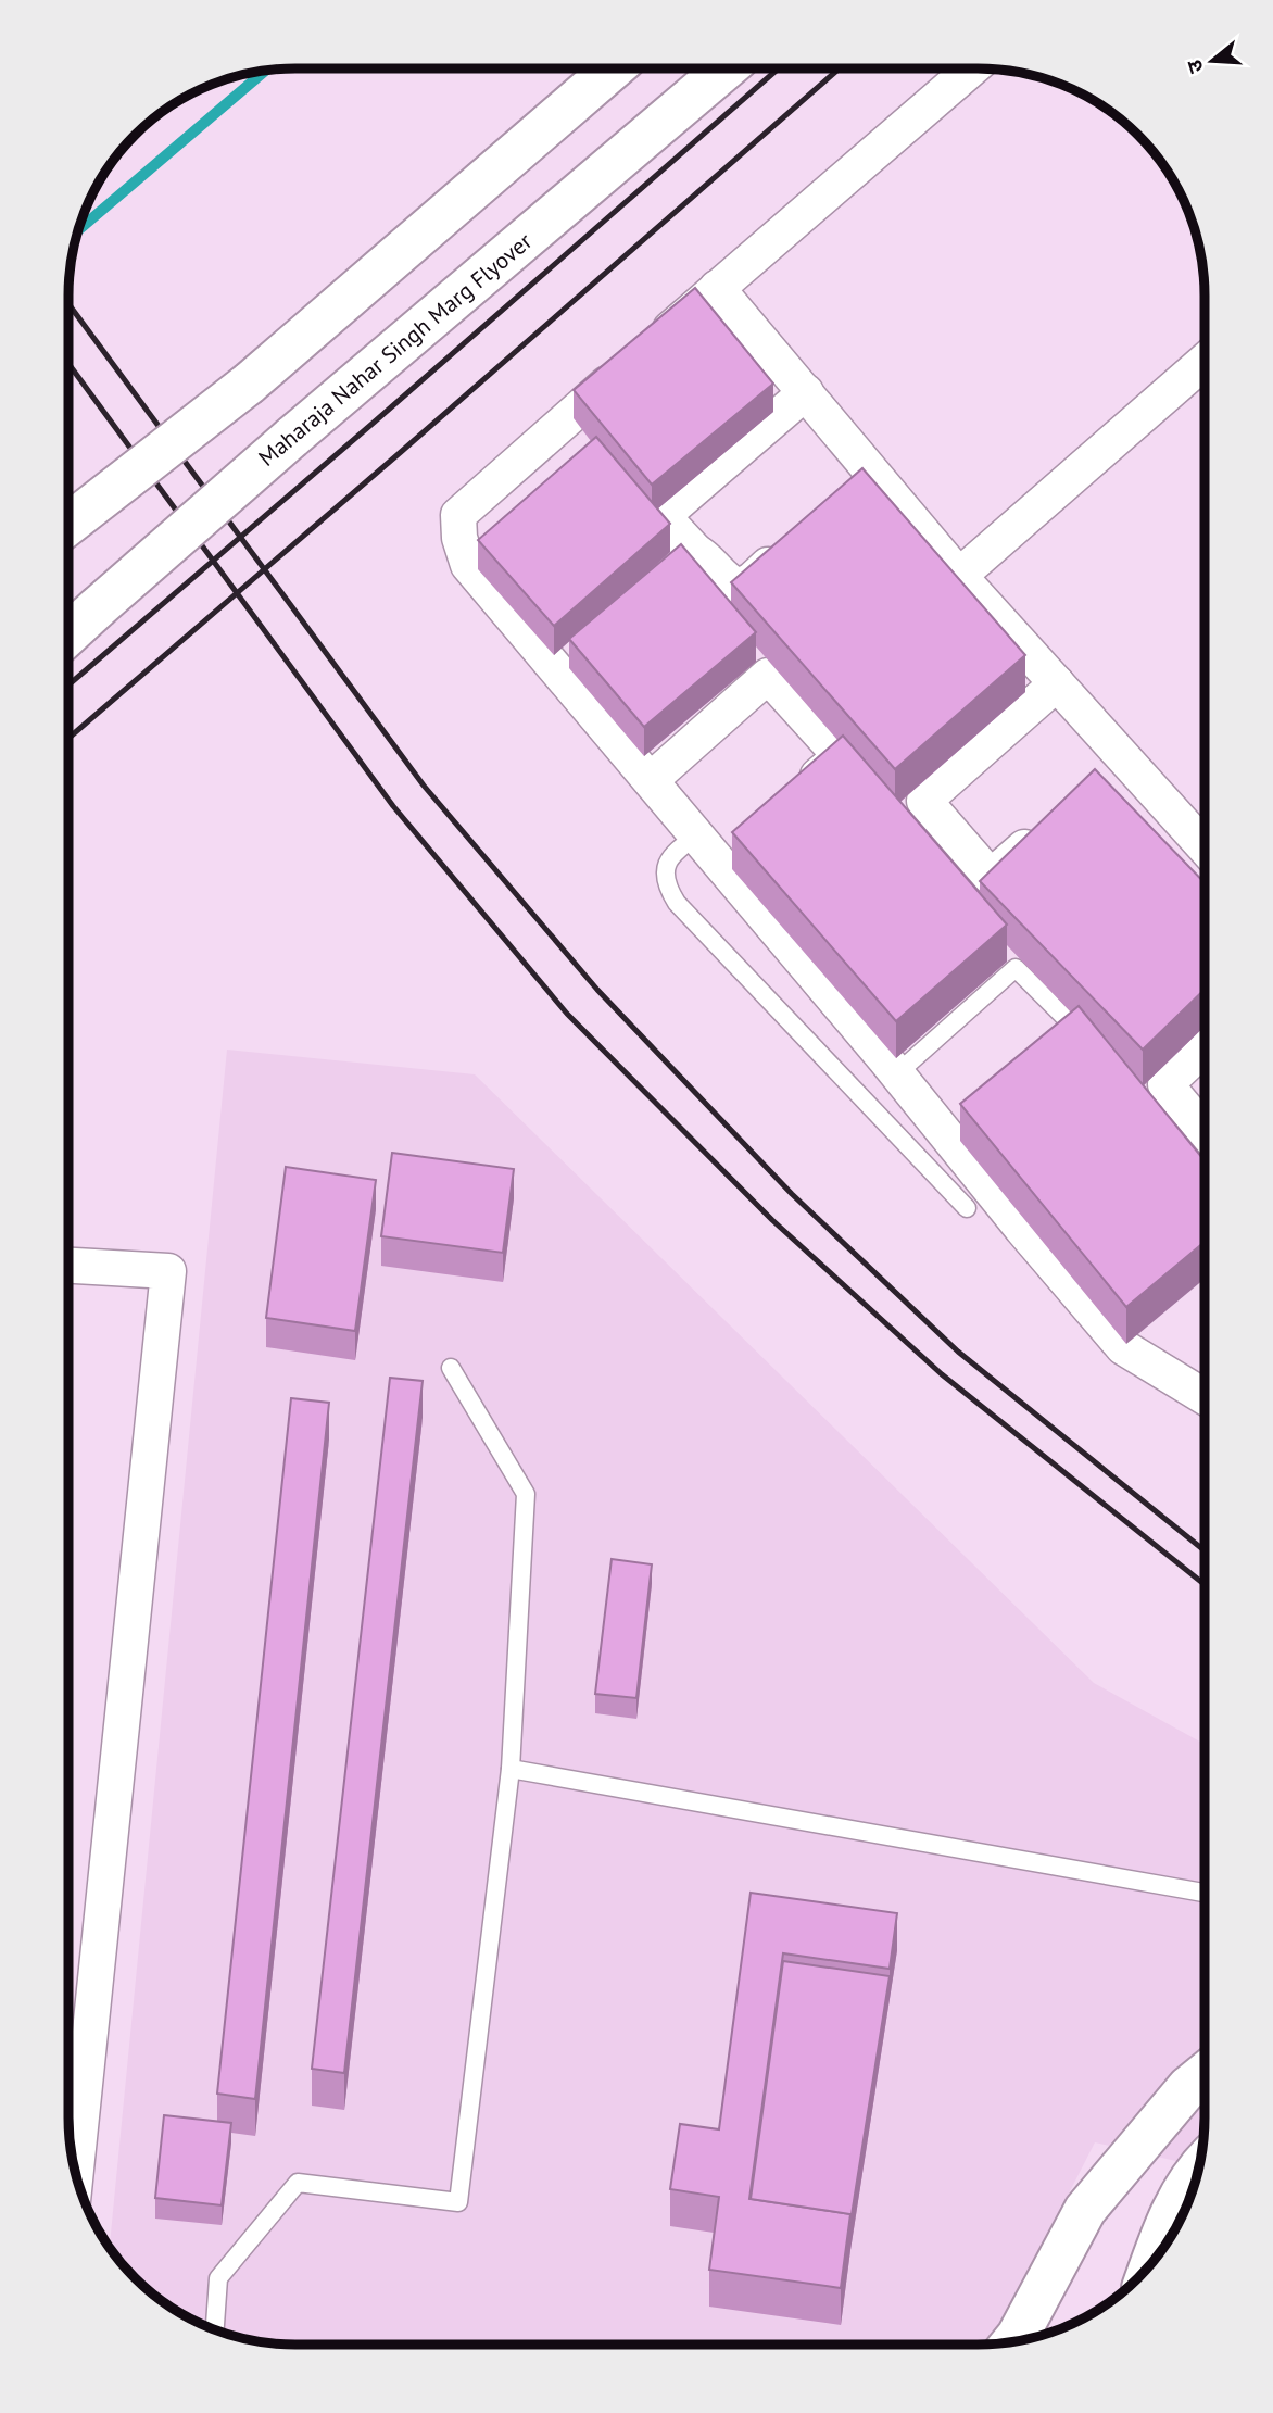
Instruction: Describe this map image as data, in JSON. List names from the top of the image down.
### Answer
{
  "streets": {
    "main road": ["Maharaja Nahar Singh Marg Flyover"]
  },
  "north": "left"
}
